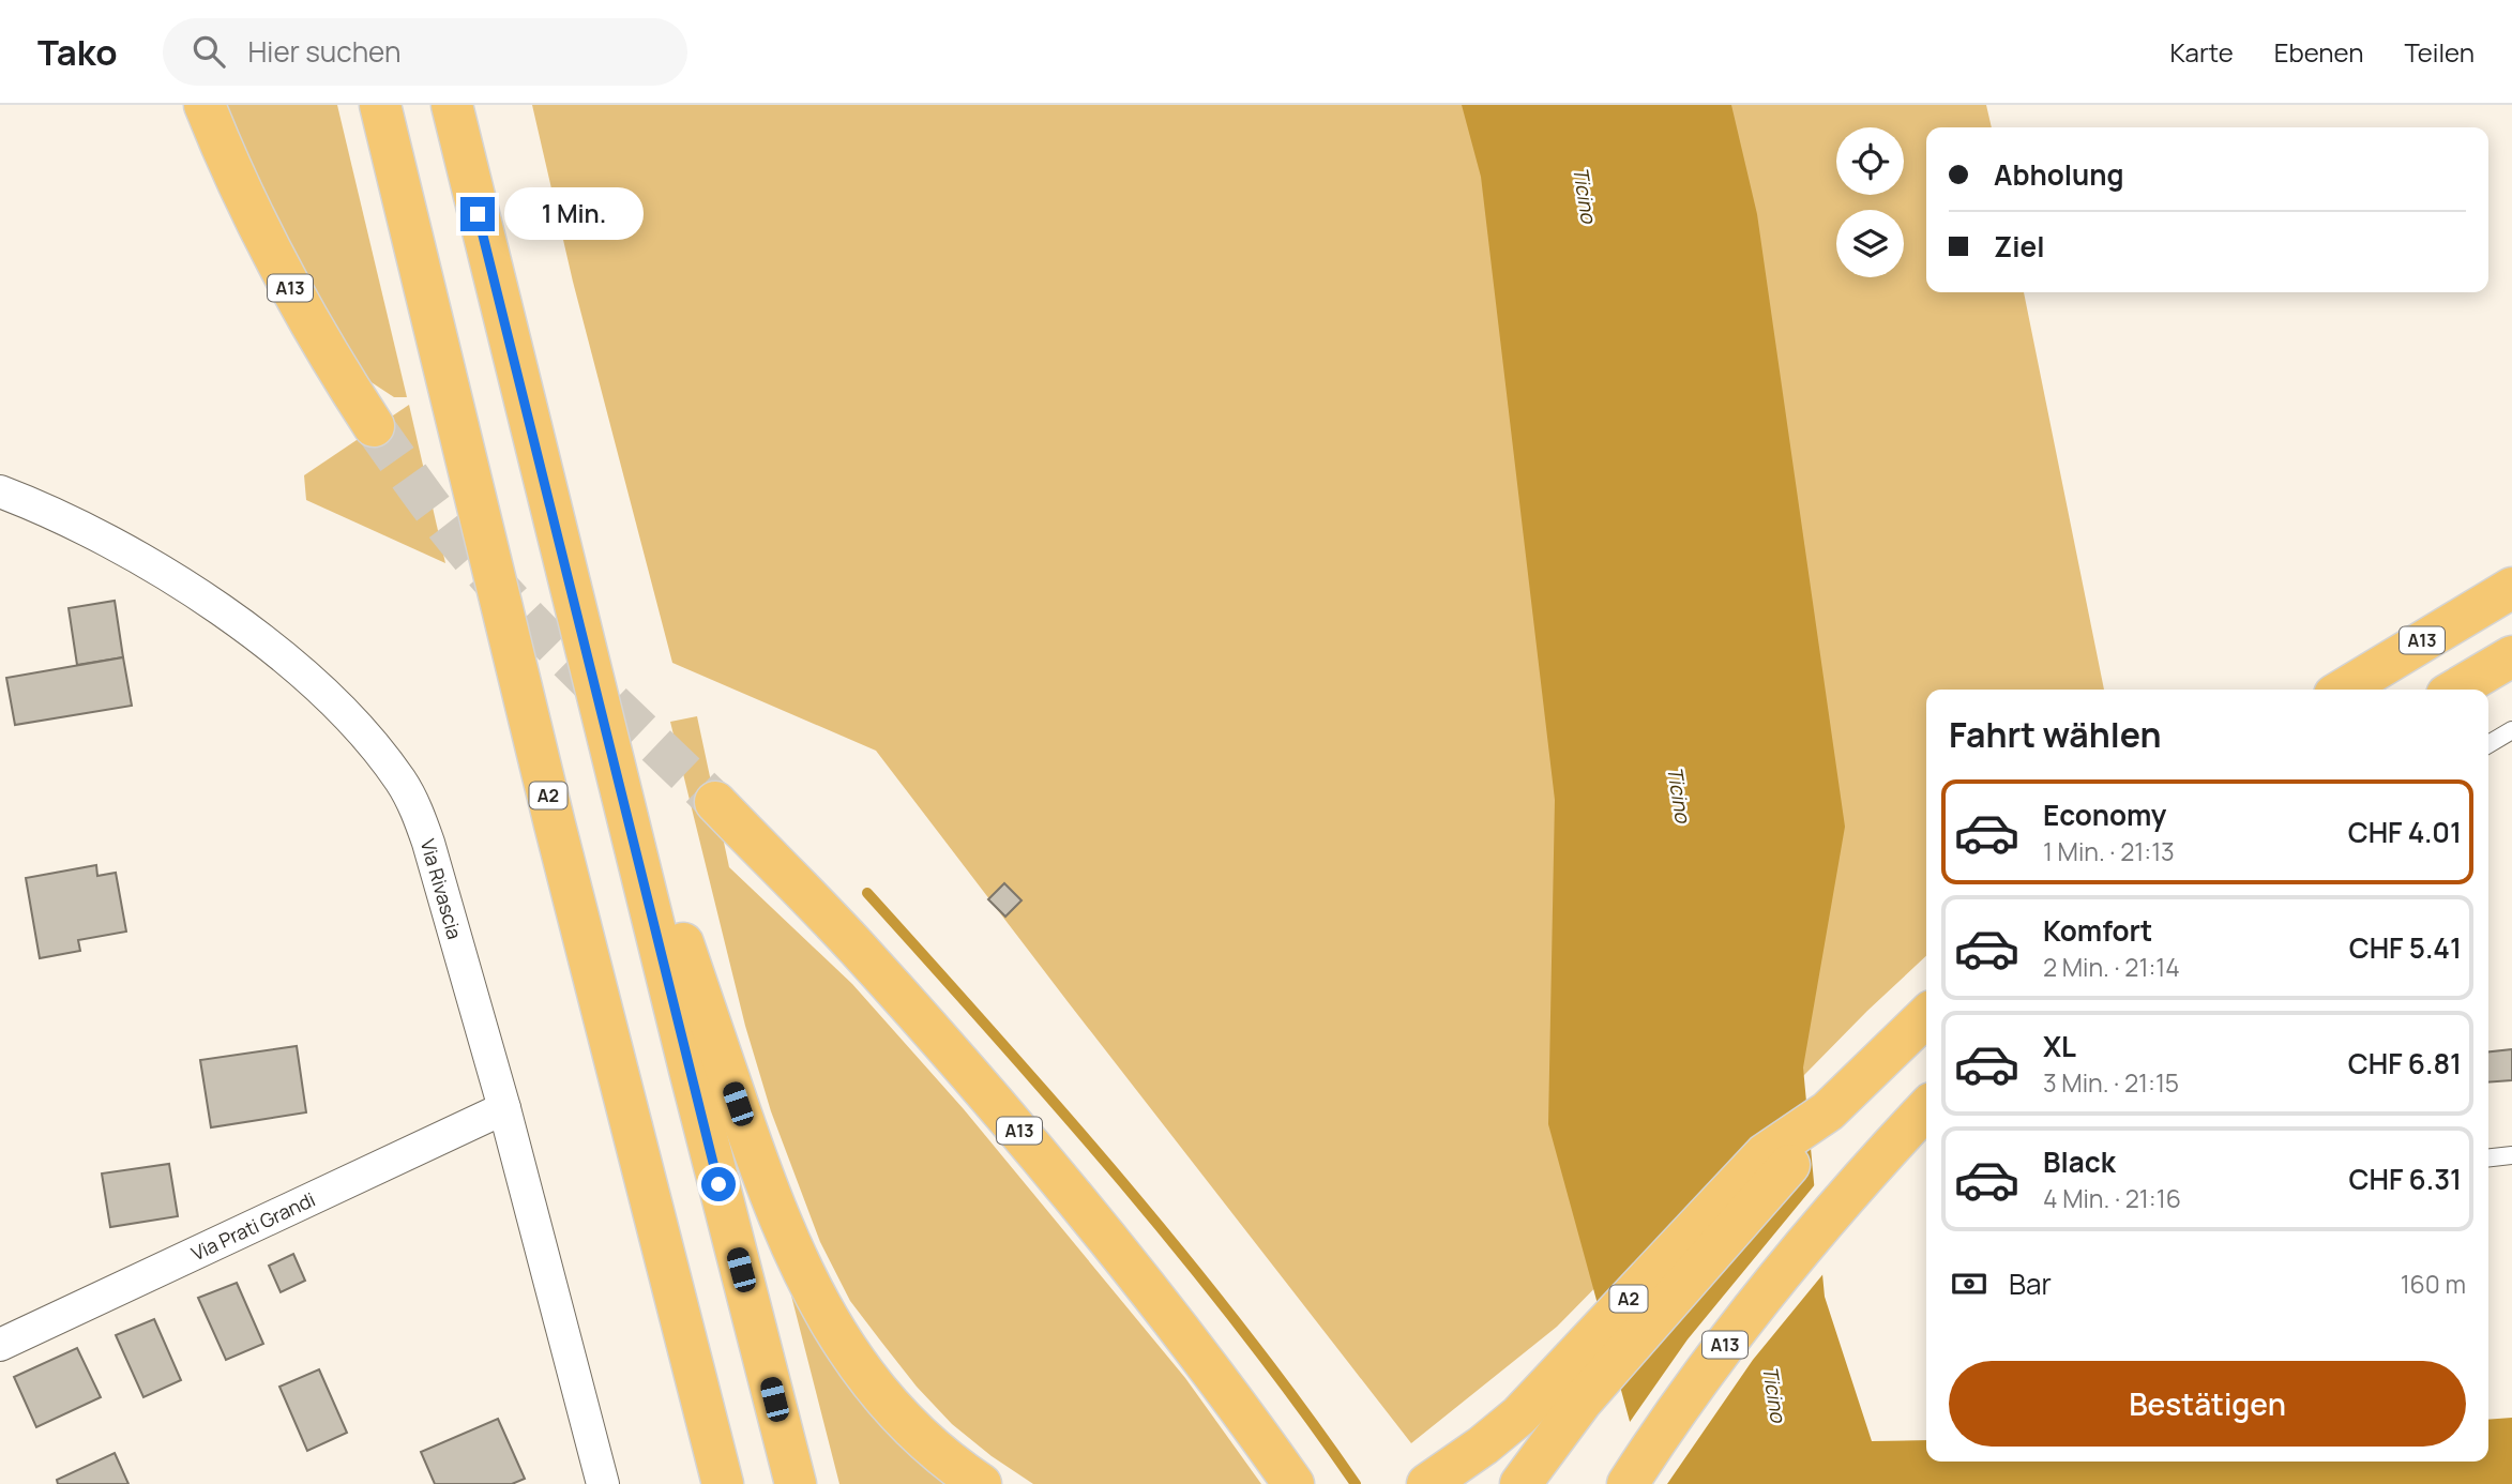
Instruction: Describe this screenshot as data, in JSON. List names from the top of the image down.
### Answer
{
  "streets": {
    "highway": ["A13", "A2"],
    "street": ["Via Rivascia", "Via Prati Grandi"]
  },
  "crossings": [
    ["Via Rivascia", "Via Prati Grandi"]
  ],
  "water": ["Ticino"],
  "page": {
    "header": "Tako",
    "search": "Hier suchen",
    "nav": ["Karte", "Ebenen", "Teilen"],
    "banner": ["Abholung", "Ziel"],
    "bubble": "1 Min.",
    "heading": "Fahrt wählen",
    "list": [
      {
        "name": "Economy",
        "note": "1 Min. · 21:13",
        "value": "CHF 4.01"
      },
      {
        "name": "Komfort",
        "note": "2 Min. · 21:14",
        "value": "CHF 5.41"
      },
      {
        "name": "XL",
        "note": "3 Min. · 21:15",
        "value": "CHF 6.81"
      },
      {
        "name": "Black",
        "note": "4 Min. · 21:16",
        "value": "CHF 6.31"
      }
    ],
    "pay": ["Bar", "160 m"],
    "buttons": "Bestätigen"
  }
}
